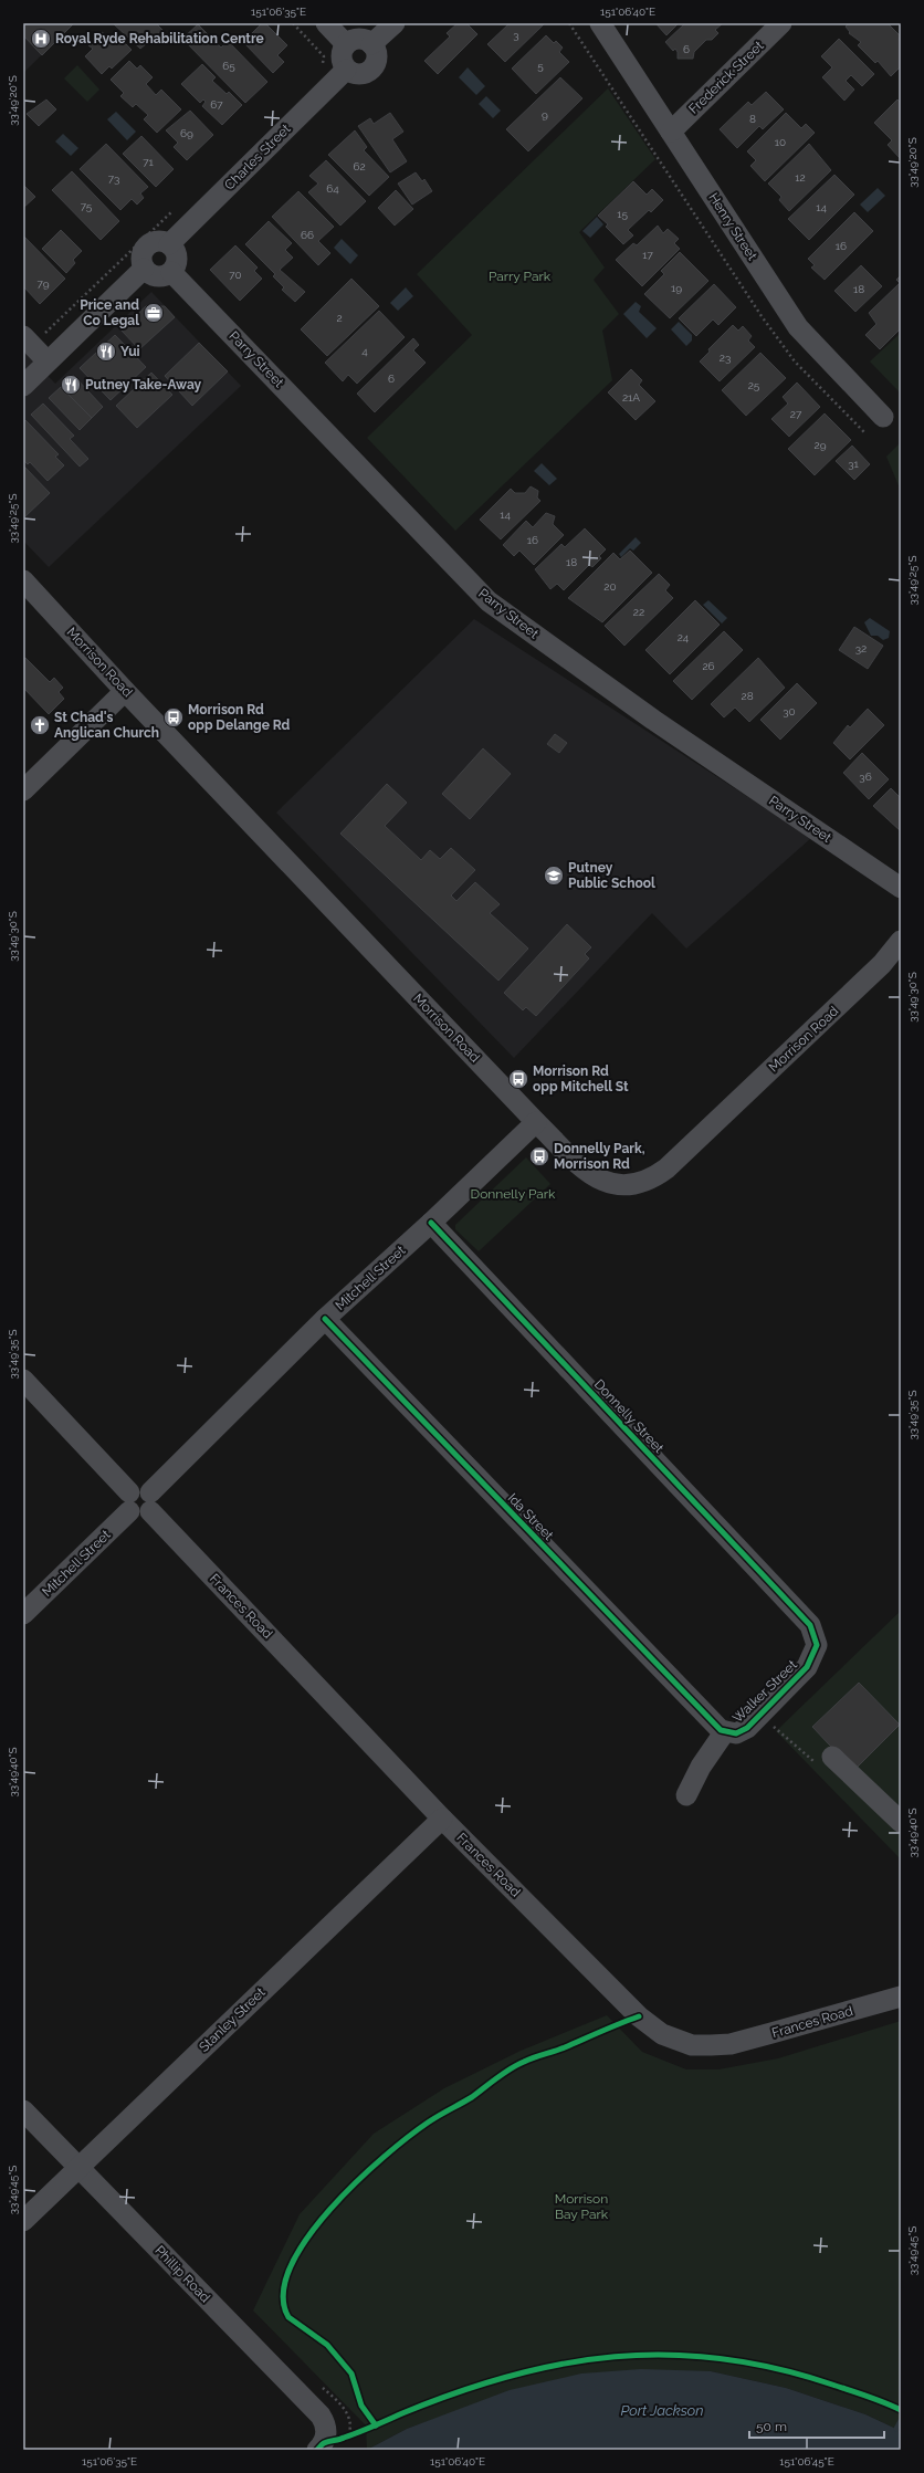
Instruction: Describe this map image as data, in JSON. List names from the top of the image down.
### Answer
{
  "streets": {
    "street": [
      "Frederick Street",
      "Charles Street",
      "Henry Street",
      "Parry Street",
      "Morrison Road",
      "Mitchell Street",
      "Donnelly Street",
      "Ida Street",
      "Frances Road",
      "Walker Street",
      "Stanley Street",
      "Phillip Road"
    ]
  },
  "crossings": [
    ["Frederick Street", "Henry Street"],
    ["Charles Street", "Parry Street"],
    ["Morrison Road", "Mitchell Street"],
    ["Mitchell Street", "Donnelly Street"],
    ["Mitchell Street", "Ida Street"],
    ["Mitchell Street", "Frances Road"],
    ["Donnelly Street", "Walker Street"],
    ["Ida Street", "Walker Street"],
    ["Frances Road", "Stanley Street"],
    ["Stanley Street", "Phillip Road"]
  ],
  "water": ["Port Jackson"],
  "parks": ["Parry Park", "Donnelly Park", "Morrison Bay Park"],
  "places": {
    "hospital": ["Royal Ryde Rehabilitation Centre"],
    "office": ["Price and Co Legal"],
    "restaurant": ["Yui", "Putney Take-Away"],
    "bus stop": ["Morrison Rd opp Delange Rd", "Morrison Rd opp Mitchell St", "Donnelly Park, Morrison Rd"],
    "church": ["St Chad's Anglican Church"],
    "school or university": ["Putney Public School"]
  },
  "house_numbers": [
    "3",
    "6",
    "65",
    "5",
    "67",
    "9",
    "8",
    "69",
    "10",
    "71",
    "62",
    "12",
    "73",
    "64",
    "75",
    "14",
    "15",
    "66",
    "16",
    "17",
    "70",
    "79",
    "19",
    "18",
    "2",
    "4",
    "23",
    "6",
    "25",
    "21A",
    "27",
    "29",
    "31",
    "14",
    "16",
    "18",
    "20",
    "22",
    "24",
    "32",
    "26",
    "28",
    "30",
    "36"
  ],
  "scale_bar": "50 m",
  "coordinates": [
    "151°06'35\"E",
    "151°06'40\"E",
    "33°49'20\"S",
    "33°49'25\"S",
    "33°49'30\"S",
    "33°49'35\"S",
    "33°49'40\"S",
    "33°49'45\"S",
    "151°06'45\"E"
  ]
}
